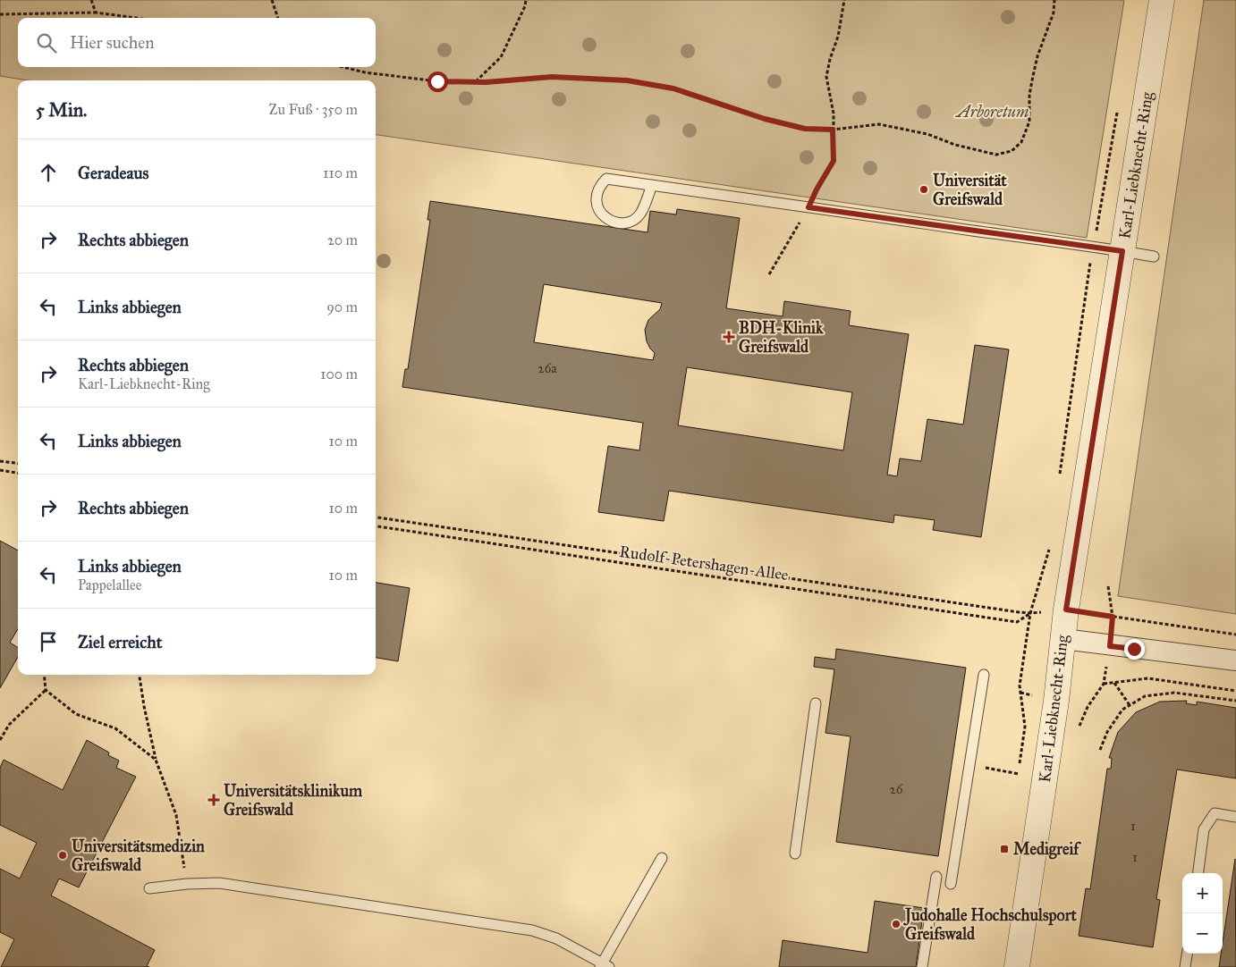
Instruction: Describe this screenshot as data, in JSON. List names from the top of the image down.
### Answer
{
  "streets": {
    "street": ["Karl-Liebknecht-Ring"],
    "path": ["Rudolf-Petershagen-Allee"]
  },
  "parks": ["Arboretum"],
  "places": {
    "other": ["Universität Greifswald", "Universitätsmedizin Greifswald", "Judohalle Hochschulsport Greifswald"],
    "health": ["BDH-Klinik Greifswald", "Universitätsklinikum Greifswald"],
    "transit": ["Medigreif"]
  },
  "house_numbers": [
    "26a",
    "26",
    "1",
    "1"
  ],
  "page": {
    "search": "Hier suchen",
    "heading": ["5 Min.", "Zu Fuß · 350 m"],
    "list": [
      ["Geradeaus", "110 m"],
      ["Rechts abbiegen", "20 m"],
      ["Links abbiegen", "90 m"],
      ["Rechts abbiegen", "Karl-Liebknecht-Ring", "100 m"],
      ["Links abbiegen", "10 m"],
      ["Rechts abbiegen", "10 m"],
      ["Links abbiegen", "Pappelallee", "10 m"],
      "Ziel erreicht"
    ],
    "map_buttons": ["+", "−"]
  }
}
